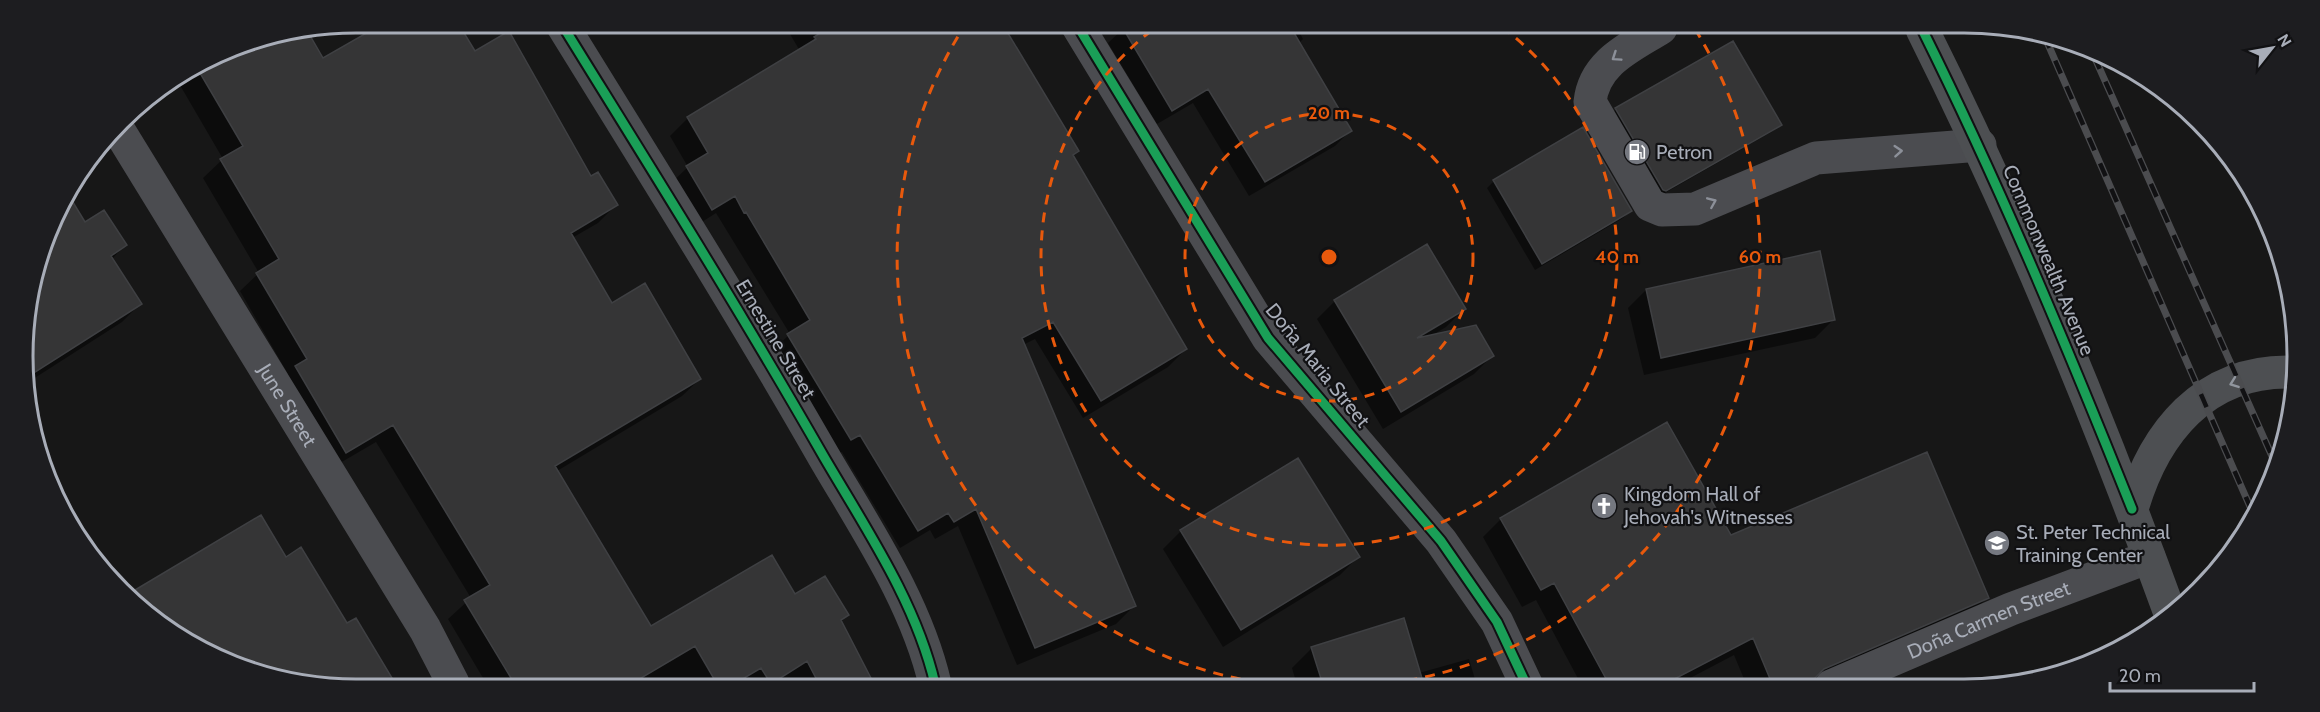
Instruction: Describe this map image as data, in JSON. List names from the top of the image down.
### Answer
{
  "streets": {
    "main road": ["Commonwealth Avenue"],
    "street": [
      "Ernestine Street",
      "Doña Maria Street",
      "June Street",
      "Doña Carmen Street"
    ]
  },
  "crossings": [
    ["Commonwealth Avenue", "Doña Carmen Street"]
  ],
  "places": {
    "fuel station": ["Petron"],
    "church": ["Kingdom Hall of Jehovah's Witnesses"],
    "school or university": ["St. Peter Technical Training Center"]
  },
  "scale_bar": "20 m",
  "north": "top right",
  "rings": ["20 m", "40 m", "60 m"]
}
